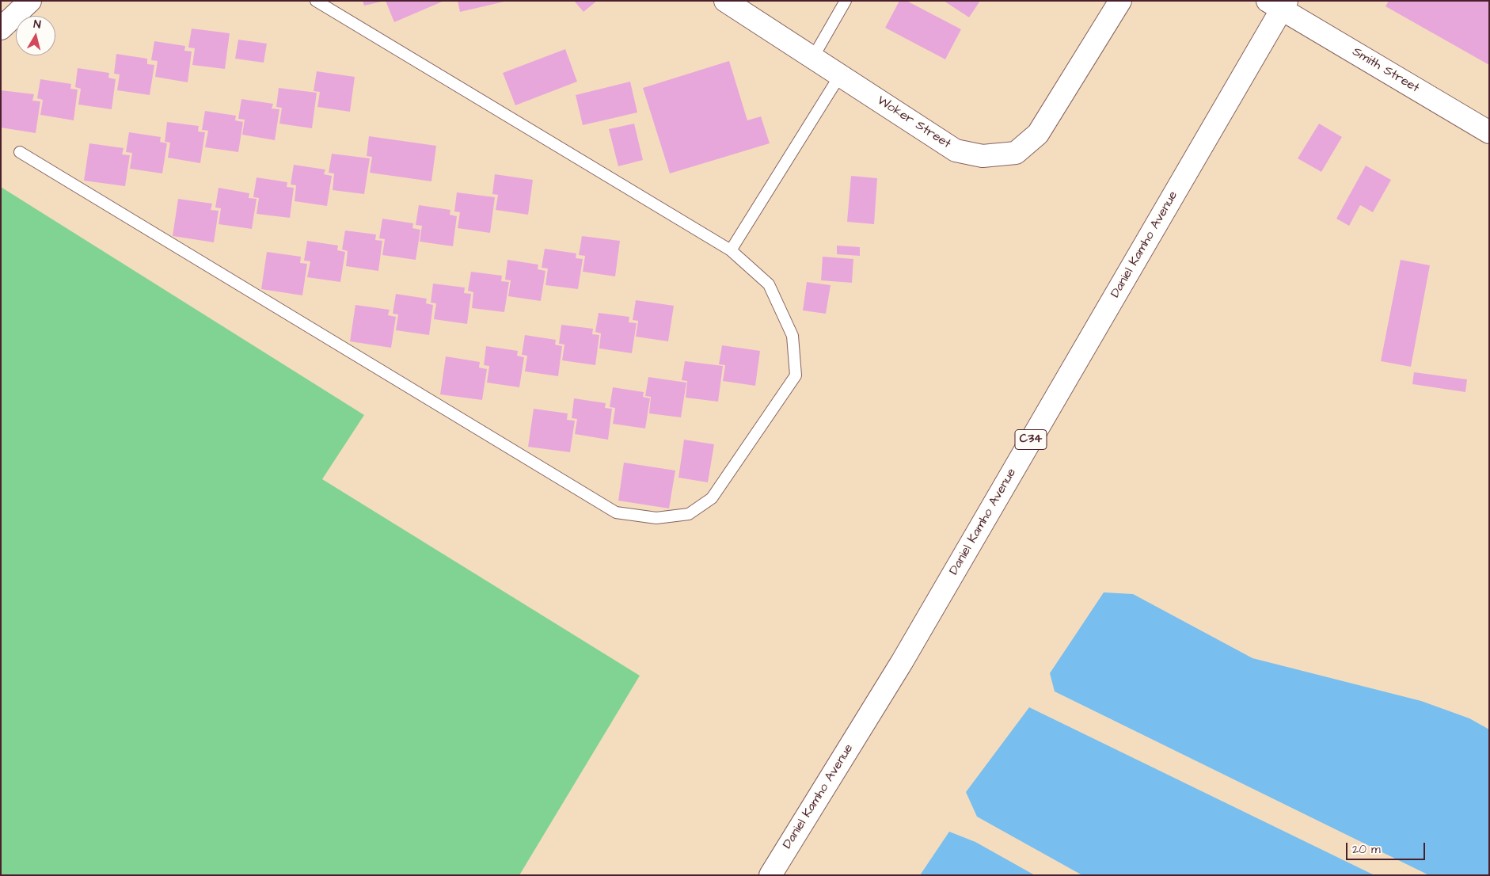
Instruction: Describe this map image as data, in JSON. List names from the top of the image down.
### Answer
{
  "streets": {
    "main road": [
      "Smith Street",
      "Woker Street",
      "Daniel Kamho Avenue",
      "C34"
    ]
  },
  "crossings": [
    ["Smith Street", "Daniel Kamho Avenue"]
  ],
  "scale_bar": "20 m",
  "north": "top"
}
